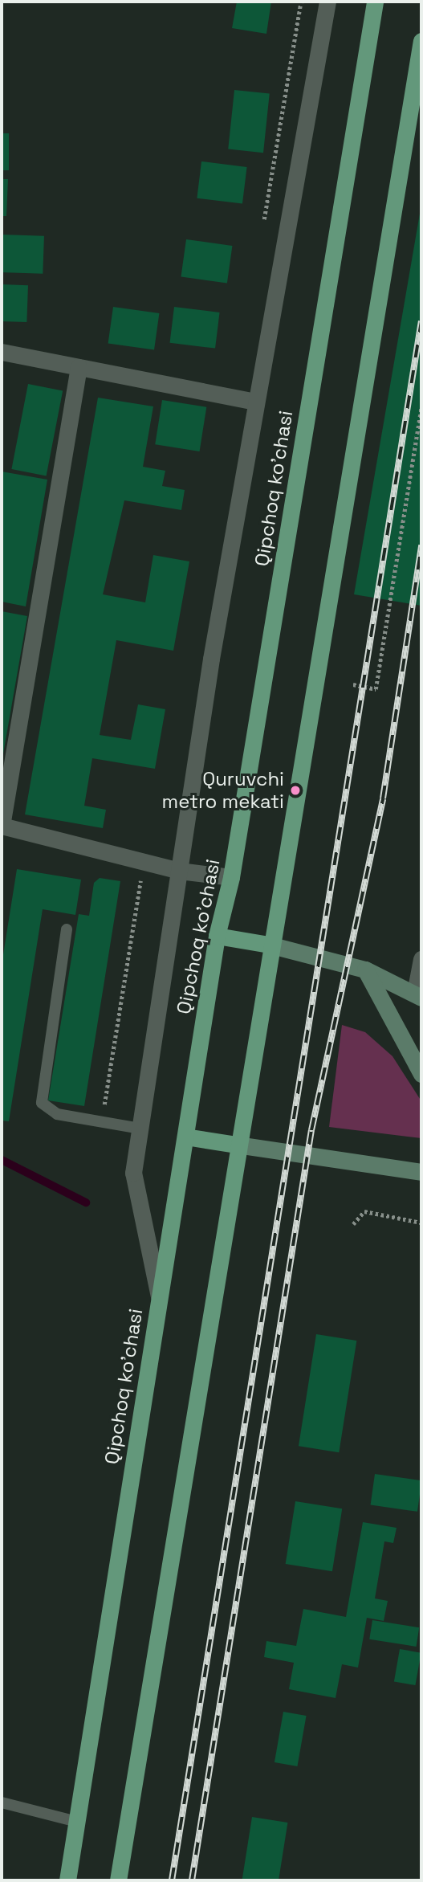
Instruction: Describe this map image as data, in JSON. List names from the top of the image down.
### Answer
{
  "streets": {
    "main road": ["Qipchoq ko'chasi"]
  },
  "places": ["Quruvchi metro mekati"]
}
